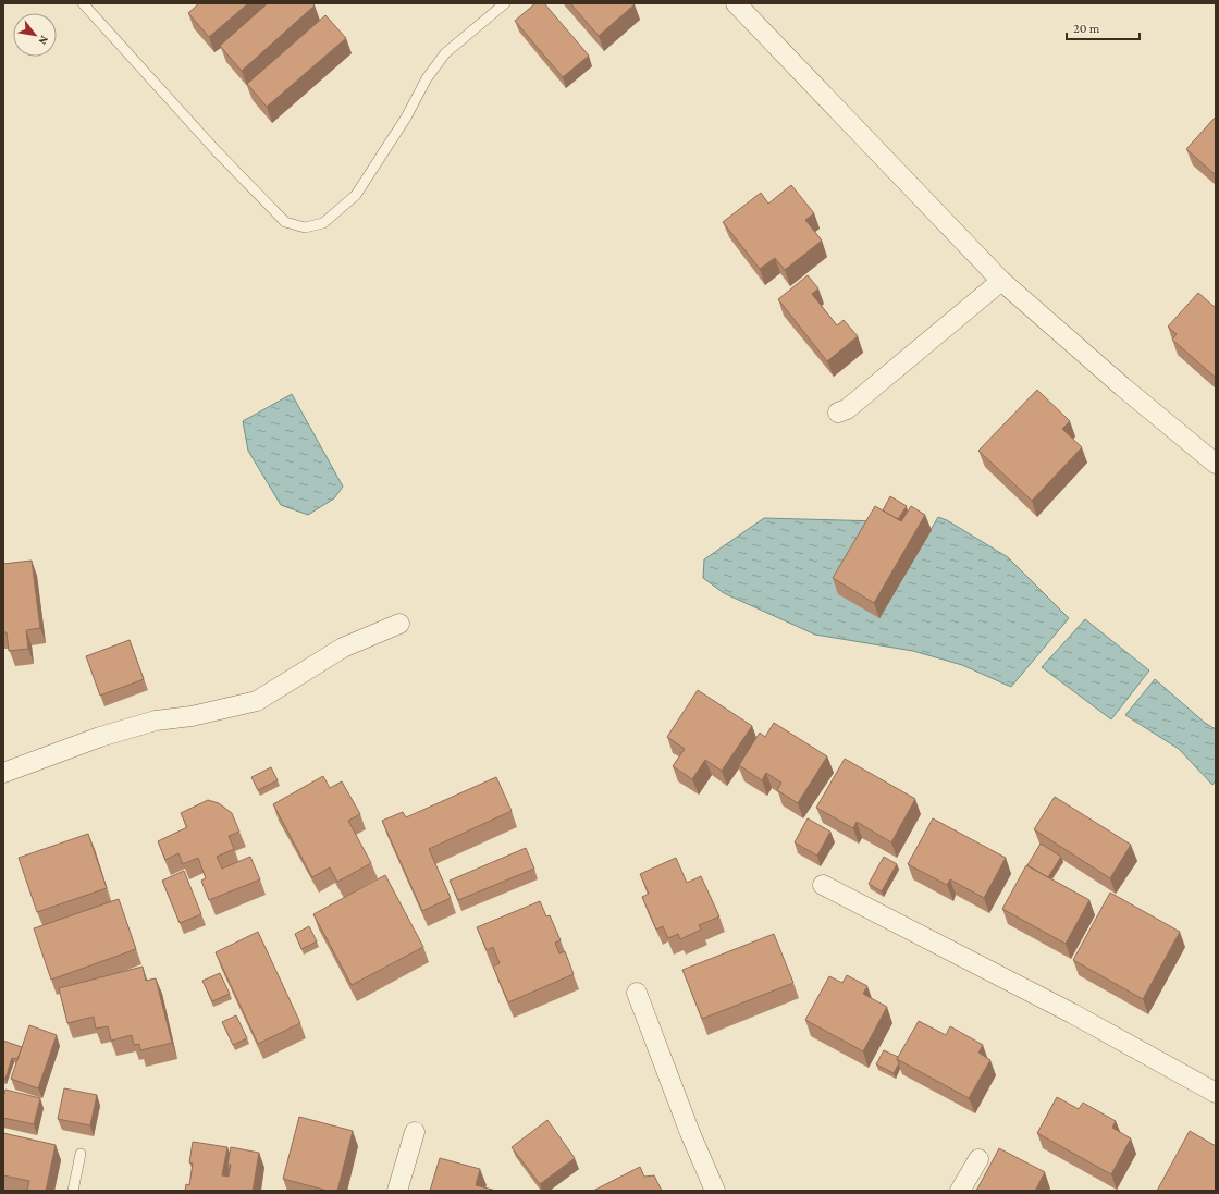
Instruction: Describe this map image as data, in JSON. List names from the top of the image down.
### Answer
{
  "scale_bar": "20 m",
  "north": "bottom right"
}
